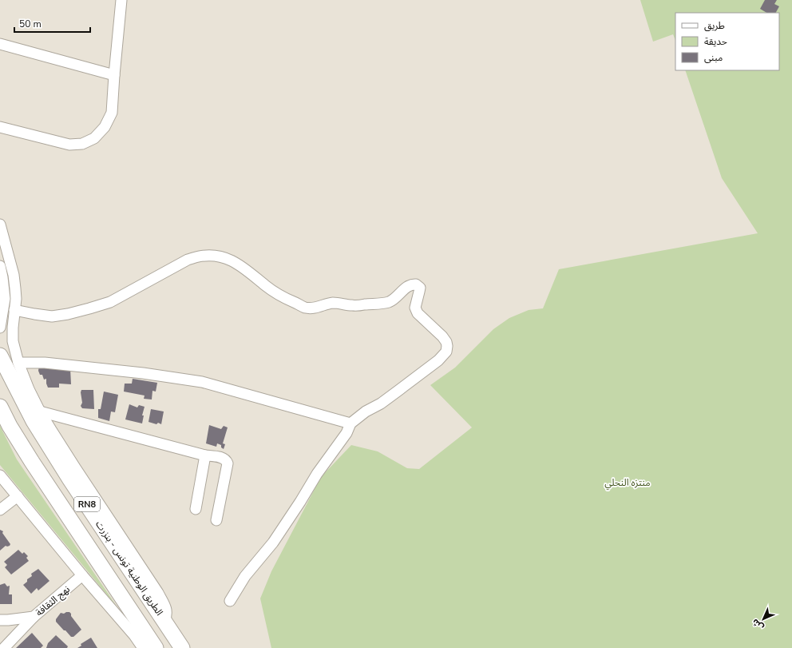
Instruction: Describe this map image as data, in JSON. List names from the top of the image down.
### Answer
{
  "streets": {
    "highway": ["RN8", "الطريق الوطنية تونس - بنزرت"],
    "street": ["نهج الثقافة"]
  },
  "parks": ["منتزه النحلي"],
  "legend": ["طريق", "حديقة", "مبنى"],
  "scale_bar": "50 m",
  "north": "bottom left"
}
